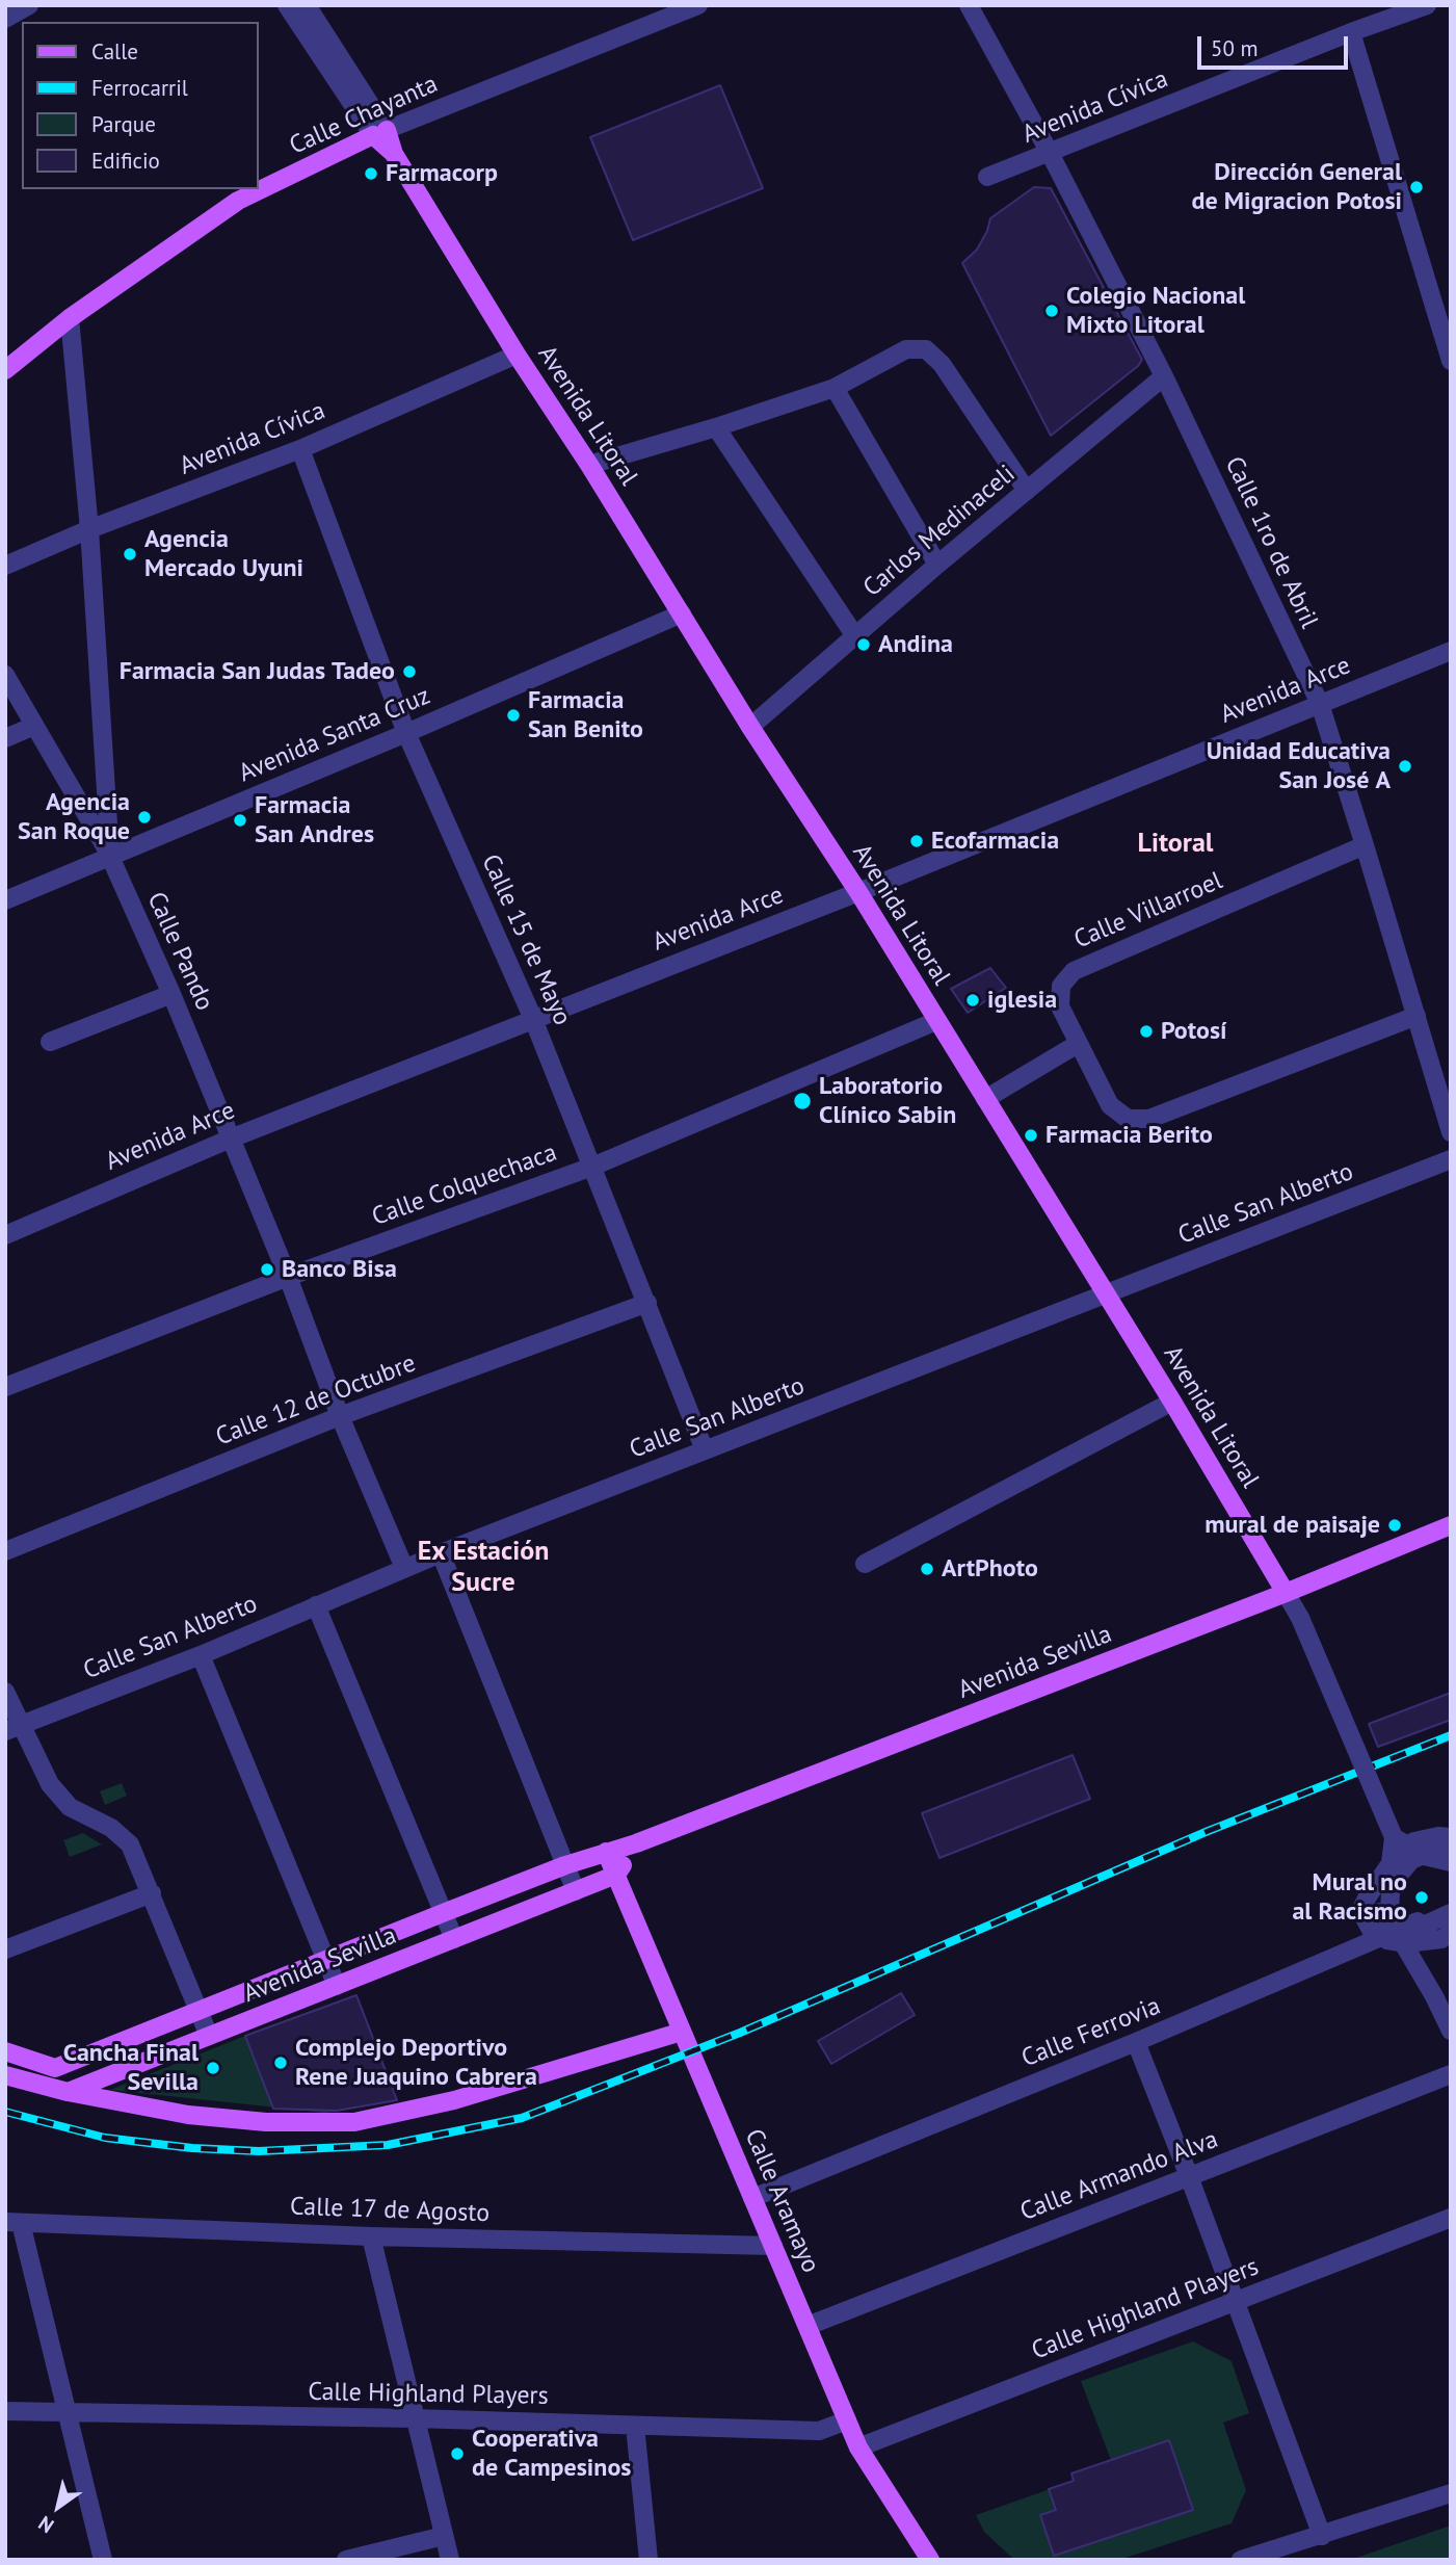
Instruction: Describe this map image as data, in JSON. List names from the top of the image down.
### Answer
{
  "streets": {
    "main road": [
      "Calle Chayanta",
      "Avenida Litoral",
      "Avenida Sevilla",
      "Calle Aramayo"
    ],
    "street": [
      "Avenida Cívica",
      "Carlos Medinaceli",
      "Calle 1ro de Abril",
      "Avenida Arce",
      "Avenida Santa Cruz",
      "Calle Villarroel",
      "Calle 15 de Mayo",
      "Calle Pando",
      "Calle Colquechaca",
      "Calle San Alberto",
      "Calle 12 de Octubre",
      "Calle Ferrovia",
      "Calle Armando Alva",
      "Calle 17 de Agosto",
      "Calle Highland Players"
    ]
  },
  "crossings": [
    ["Avenida Cívica", "Avenida Litoral"],
    ["Avenida Cívica", "Calle 1ro de Abril"],
    ["Avenida Cívica", "Calle 15 de Mayo"],
    ["Avenida Cívica", "Calle Pando"],
    ["Calle Chayanta", "Avenida Litoral"],
    ["Calle Chayanta", "Calle Pando"],
    ["Avenida Litoral", "Carlos Medinaceli"],
    ["Avenida Litoral", "Avenida Arce"],
    ["Avenida Litoral", "Avenida Santa Cruz"],
    ["Avenida Litoral", "Calle Colquechaca"],
    ["Avenida Litoral", "Calle San Alberto"],
    ["Avenida Litoral", "Avenida Sevilla"],
    ["Carlos Medinaceli", "Calle 1ro de Abril"],
    ["Calle 1ro de Abril", "Avenida Arce"],
    ["Calle 1ro de Abril", "Calle Villarroel"],
    ["Avenida Arce", "Calle 15 de Mayo"],
    ["Avenida Arce", "Calle Pando"],
    ["Avenida Santa Cruz", "Calle 15 de Mayo"],
    ["Avenida Santa Cruz", "Calle Pando"],
    ["Calle 15 de Mayo", "Calle Colquechaca"],
    ["Calle 15 de Mayo", "Calle San Alberto"],
    ["Calle 15 de Mayo", "Calle 12 de Octubre"],
    ["Calle Pando", "Calle Colquechaca"],
    ["Calle Pando", "Calle San Alberto"],
    ["Calle Pando", "Calle 12 de Octubre"],
    ["Avenida Sevilla", "Calle Aramayo"],
    ["Calle Ferrovia", "Calle Aramayo"],
    ["Calle Armando Alva", "Calle Aramayo"],
    ["Calle Aramayo", "Calle 17 de Agosto"],
    ["Calle Aramayo", "Calle Highland Players"]
  ],
  "districts": ["Litoral", "Ex Estación Sucre"],
  "places": [
    "Farmacorp",
    "Dirección General de Migracion Potosi",
    "Colegio Nacional Mixto Litoral",
    "Agencia Mercado Uyuni",
    "Andina",
    "Farmacia San Judas Tadeo",
    "Farmacia San Benito",
    "Unidad Educativa San José A",
    "Agencia San Roque",
    "Farmacia San Andres",
    "Ecofarmacia",
    "iglesia",
    "Potosí",
    "Laboratorio Clínico Sabin",
    "Farmacia Berito",
    "Banco Bisa",
    "mural de paisaje",
    "ArtPhoto",
    "Mural no al Racismo",
    "Complejo Deportivo Rene Juaquino Cabrera",
    "Cancha Final Sevilla",
    "Cooperativa de Campesinos"
  ],
  "legend": [
    "Calle",
    "Ferrocarril",
    "Parque",
    "Edificio"
  ],
  "scale_bar": "50 m",
  "north": "bottom left"
}
